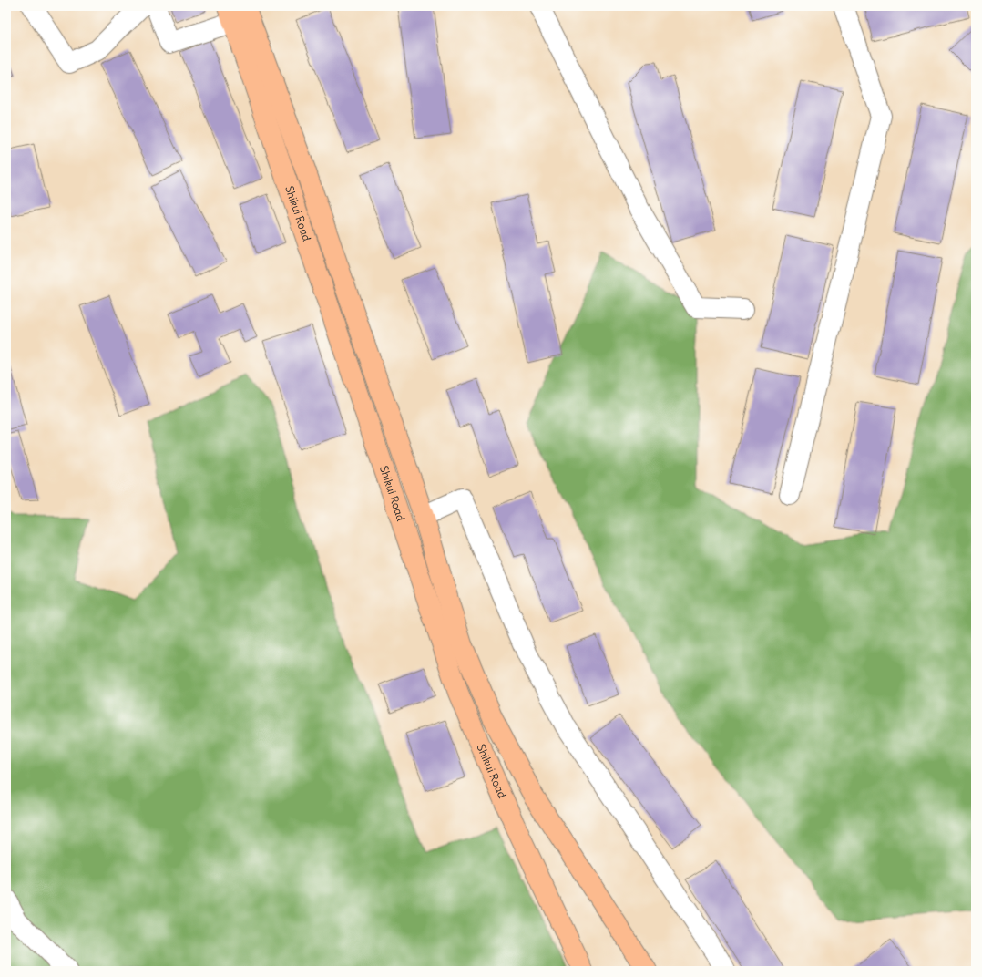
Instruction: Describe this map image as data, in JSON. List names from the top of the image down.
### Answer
{
  "streets": {
    "main road": ["Shikui Road"]
  }
}
